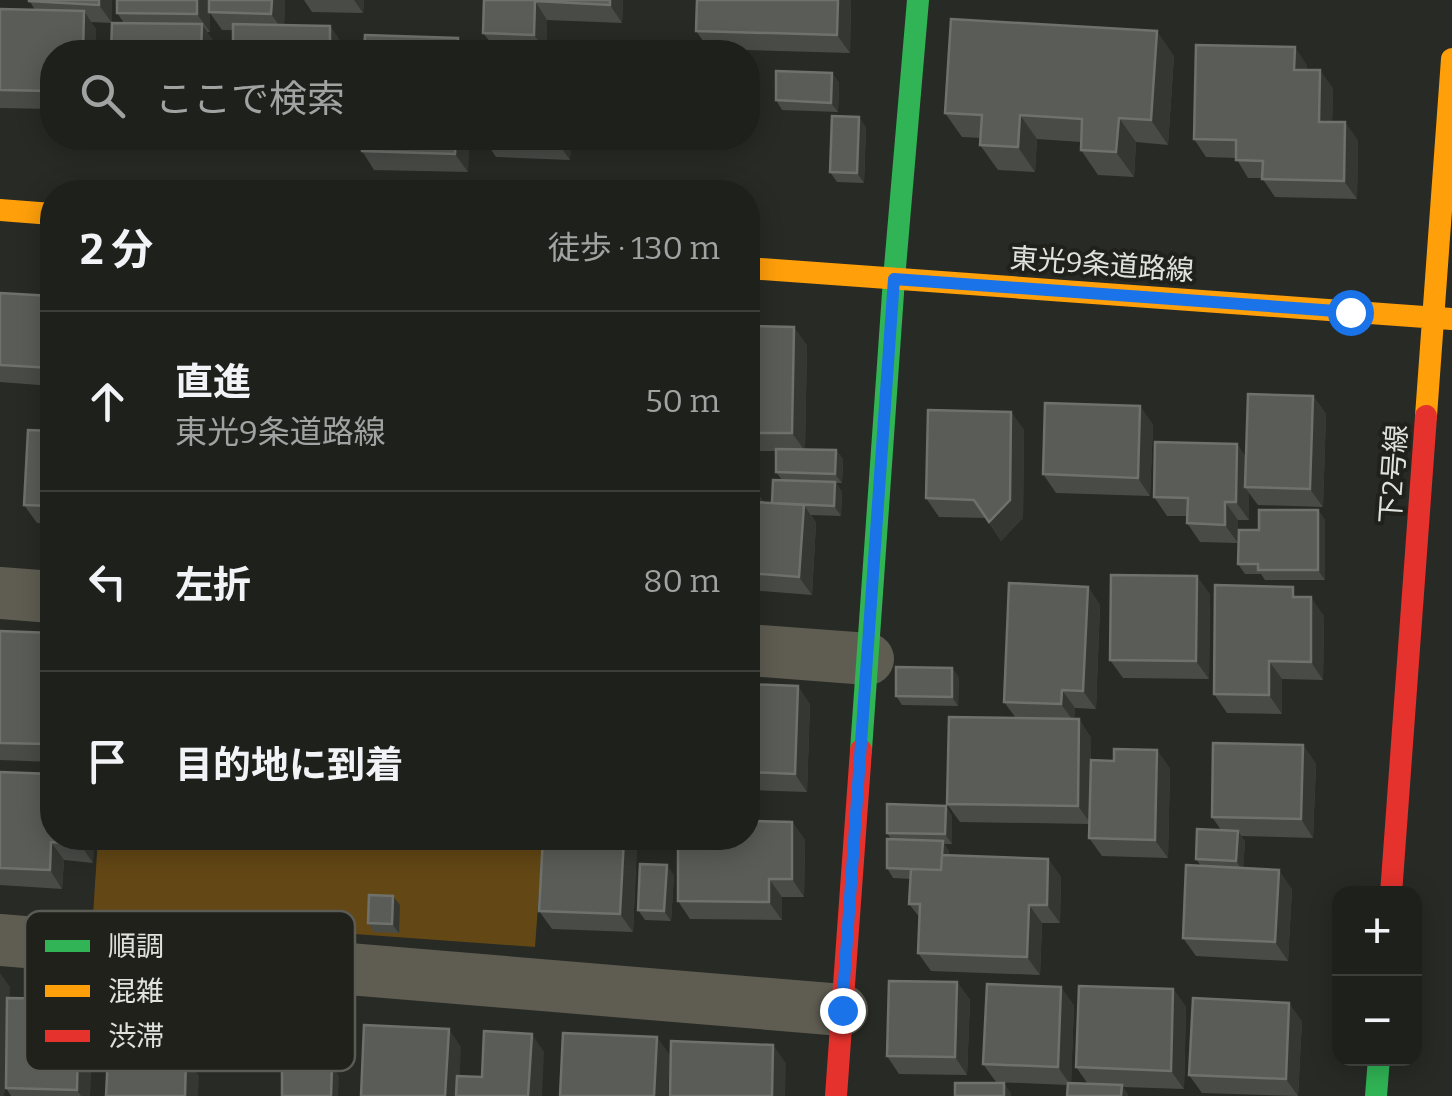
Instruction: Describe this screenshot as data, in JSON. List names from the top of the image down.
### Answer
{
  "streets": {
    "street": ["東光9条道路線", "下2号線"]
  },
  "crossings": [
    ["東光9条道路線", "下2号線"]
  ],
  "legend": ["順調", "混雑", "渋滞"],
  "page": {
    "search": "ここで検索",
    "heading": ["2 分", "徒歩 · 130 m"],
    "list": [
      ["直進", "東光9条道路線", "50 m"],
      ["左折", "80 m"],
      "目的地に到着"
    ],
    "map_buttons": ["+", "−"]
  }
}
